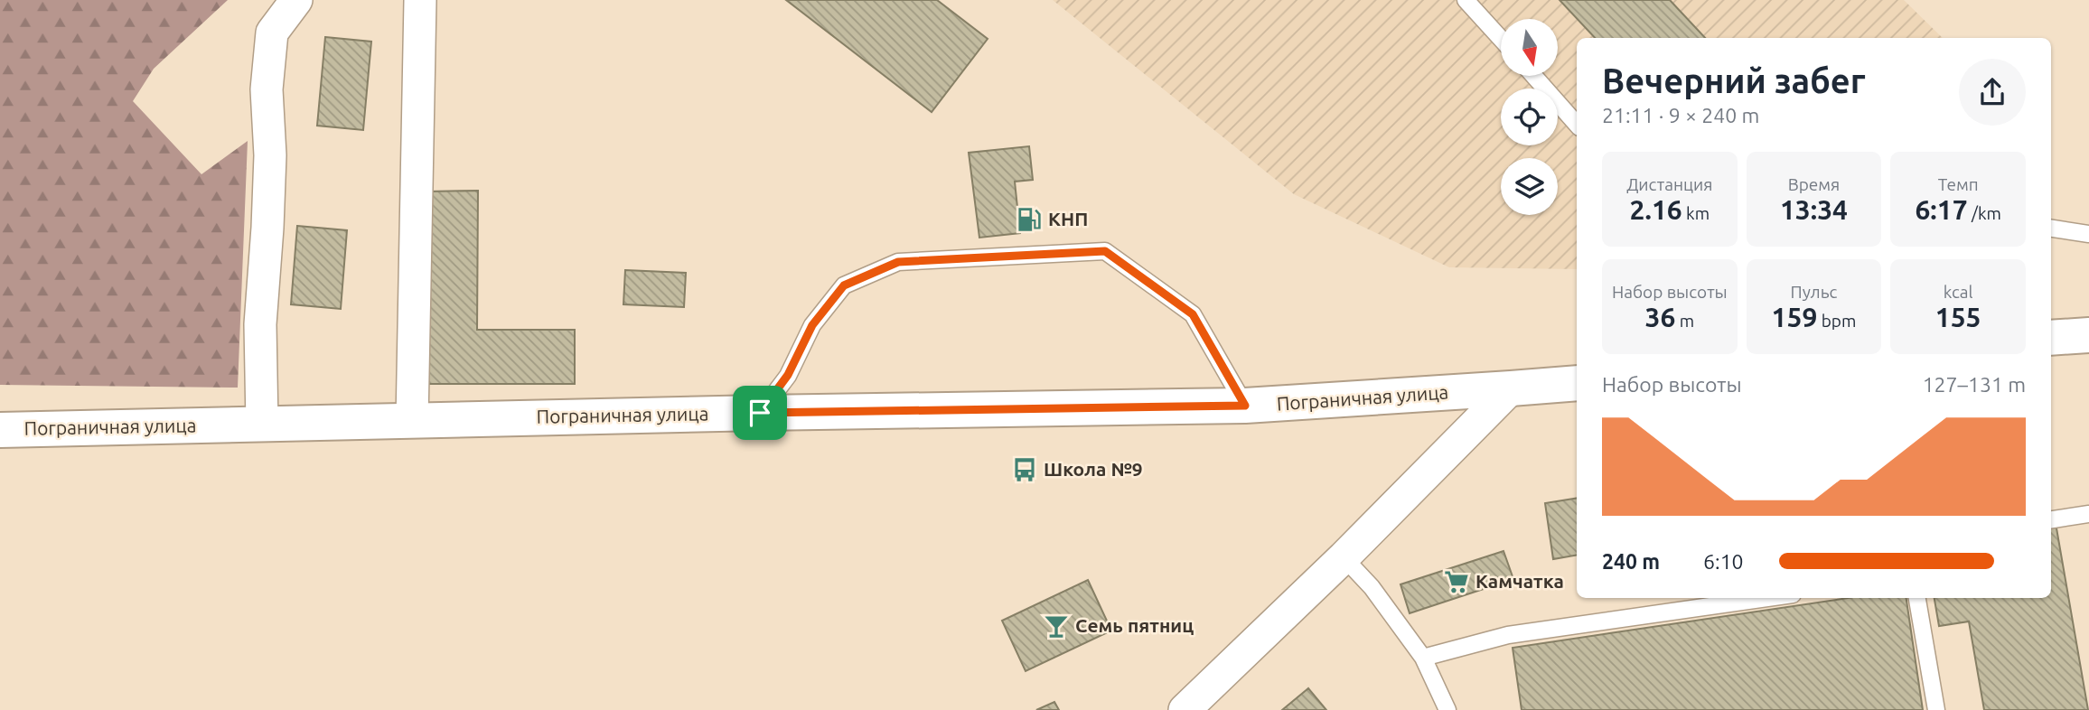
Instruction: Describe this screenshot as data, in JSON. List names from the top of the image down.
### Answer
{
  "streets": {
    "street": ["Пограничная улица"]
  },
  "places": {
    "fuel station": ["КНП"],
    "bus stop": ["Школа №9"],
    "supermarket": ["Камчатка"],
    "bar": ["Семь пятниц"]
  },
  "north": "bottom",
  "page": {
    "heading": ["Вечерний забег", "21:11 · 9 × 240 m"],
    "stats": [
      ["Дистанция", "2.16 km"],
      ["Время", "13:34"],
      ["Темп", "6:17 /km"],
      ["Набор высоты", "36 m"],
      ["Пульс", "159 bpm"],
      ["kcal", "155"]
    ],
    "chart": ["Набор высоты", "127–131 m"],
    "list": [
      {
        "name": "240 m",
        "note": "6:10"
      }
    ]
  }
}
